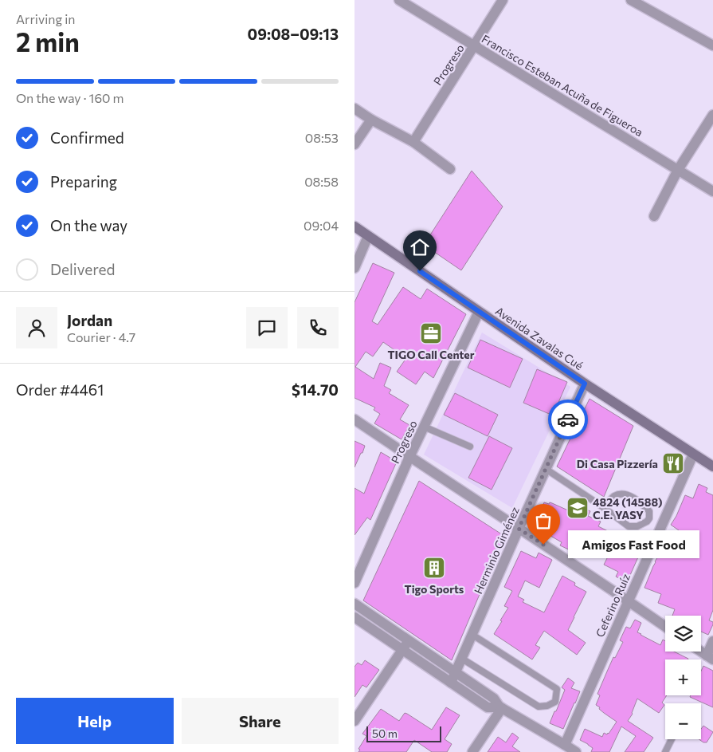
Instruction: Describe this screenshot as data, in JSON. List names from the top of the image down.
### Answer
{
  "streets": {
    "main road": ["Avenida Zavalas Cué"],
    "street": [
      "Progreso",
      "Francisco Esteban Acuña de Figueroa",
      "Herminio Giménez",
      "Ceferino Ruíz"
    ]
  },
  "crossings": [
    ["Progreso", "Francisco Esteban Acuña de Figueroa"],
    ["Progreso", "Avenida Zavalas Cué"],
    ["Avenida Zavalas Cué", "Herminio Giménez"],
    ["Avenida Zavalas Cué", "Ceferino Ruíz"]
  ],
  "places": {
    "office": ["TIGO Call Center"],
    "restaurant": ["Di Casa Pizzería"],
    "school or university": ["4824 (14588) C.E. YASY"],
    "other": ["Amigos Fast Food"],
    "building": ["Tigo Sports"]
  },
  "scale_bar": "50 m",
  "page": {
    "heading": ["2 min", "Arriving in", "09:08–09:13"],
    "panel": [
      "Jordan",
      "Courier · 4.7",
      "Order #4461",
      "$14.70"
    ],
    "bar": "On the way · 160 m",
    "list": [
      ["Confirmed", "08:53"],
      ["Preparing", "08:58"],
      ["On the way", "09:04"],
      "Delivered"
    ],
    "bubble": "Amigos Fast Food",
    "map_buttons": ["+", "−"],
    "buttons": ["Help", "Share"],
    "scale": "50 m"
  }
}
